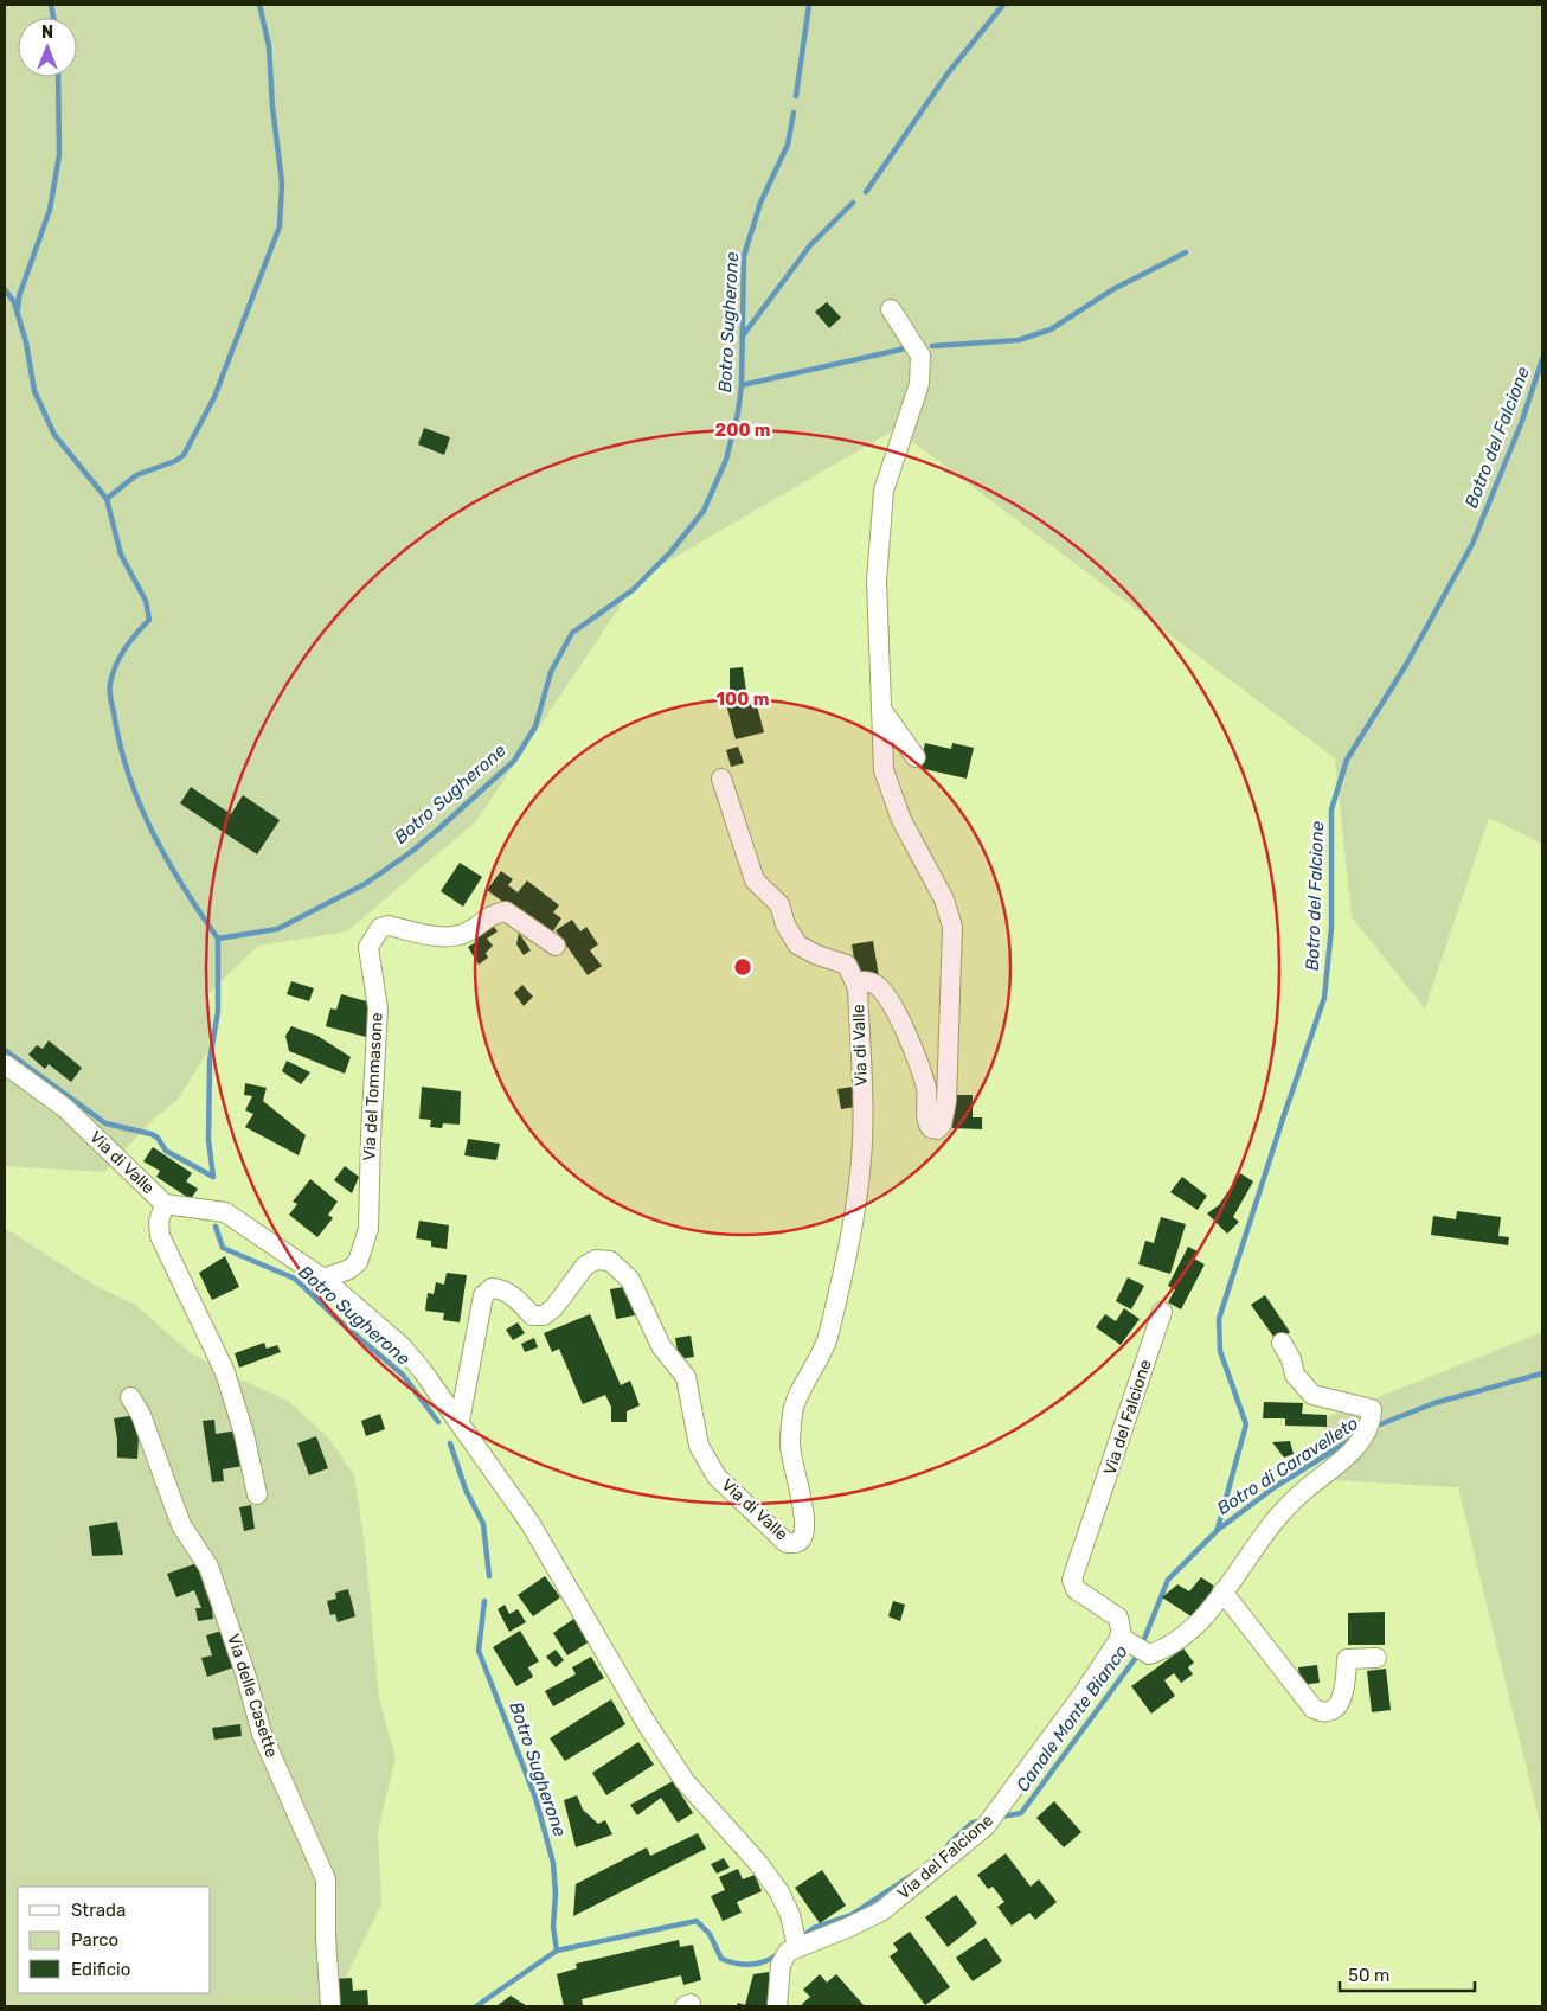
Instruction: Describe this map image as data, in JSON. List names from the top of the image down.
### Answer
{
  "streets": {
    "street": [
      "Via di Valle",
      "Via del Tommasone",
      "Via del Falcione",
      "Via delle Casette"
    ]
  },
  "crossings": [
    ["Via di Valle", "Via del Tommasone"],
    ["Via di Valle", "Via del Falcione"]
  ],
  "water": [
    "Botro Sugherone",
    "Botro del Falcione",
    "Botro di Caravelleto",
    "Canale Monte Bianco"
  ],
  "legend": ["Strada", "Parco", "Edificio"],
  "scale_bar": "50 m",
  "north": "top",
  "rings": ["200 m", "100 m"]
}
